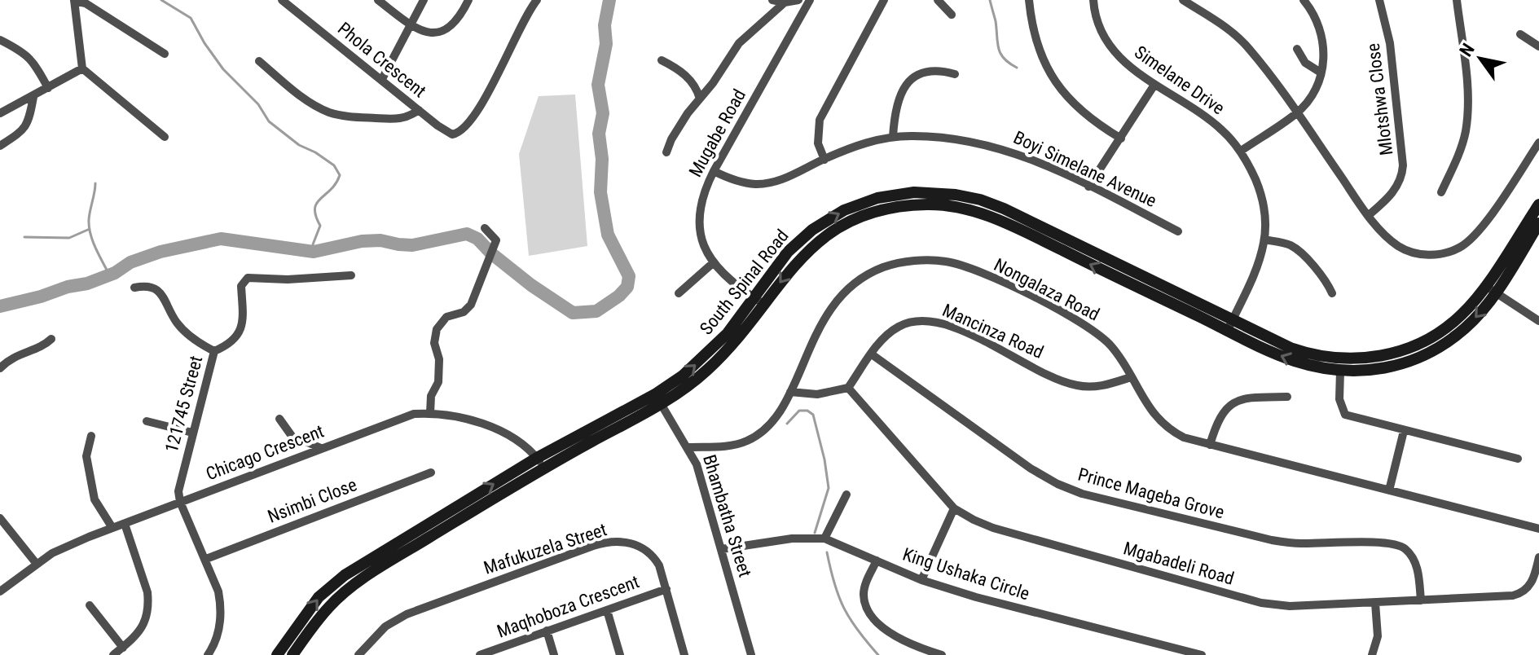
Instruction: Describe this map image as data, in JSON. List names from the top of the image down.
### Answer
{
  "streets": {
    "street": [
      "Phola Crescent",
      "Simelane Drive",
      "Mlotshwa Close",
      "Mugabe Road",
      "Boyi Simelane Avenue",
      "South Spinal Road",
      "Nongalaza Road",
      "Mancinza Road",
      "121745 Street",
      "Chicago Crescent",
      "Prince Mageba Grove",
      "Nsimbi Close",
      "Bhambatha Street",
      "Mafukuzela Street",
      "Mgabadeli Road",
      "King Ushaka Circle",
      "Maqhoboza Crescent"
    ]
  },
  "crossings": [
    ["Simelane Drive", "South Spinal Road"],
    ["Mugabe Road", "Boyi Simelane Avenue"],
    ["Mugabe Road", "South Spinal Road"],
    ["South Spinal Road", "Chicago Crescent"],
    ["South Spinal Road", "Bhambatha Street"],
    ["Nongalaza Road", "Mancinza Road"],
    ["Nongalaza Road", "Bhambatha Street"],
    ["Mancinza Road", "Prince Mageba Grove"],
    ["Mancinza Road", "Mgabadeli Road"],
    ["121745 Street", "Chicago Crescent"],
    ["Prince Mageba Grove", "Mgabadeli Road"],
    ["Bhambatha Street", "King Ushaka Circle"],
    ["Mafukuzela Street", "Maqhoboza Crescent"]
  ],
  "north": "top left"
}
